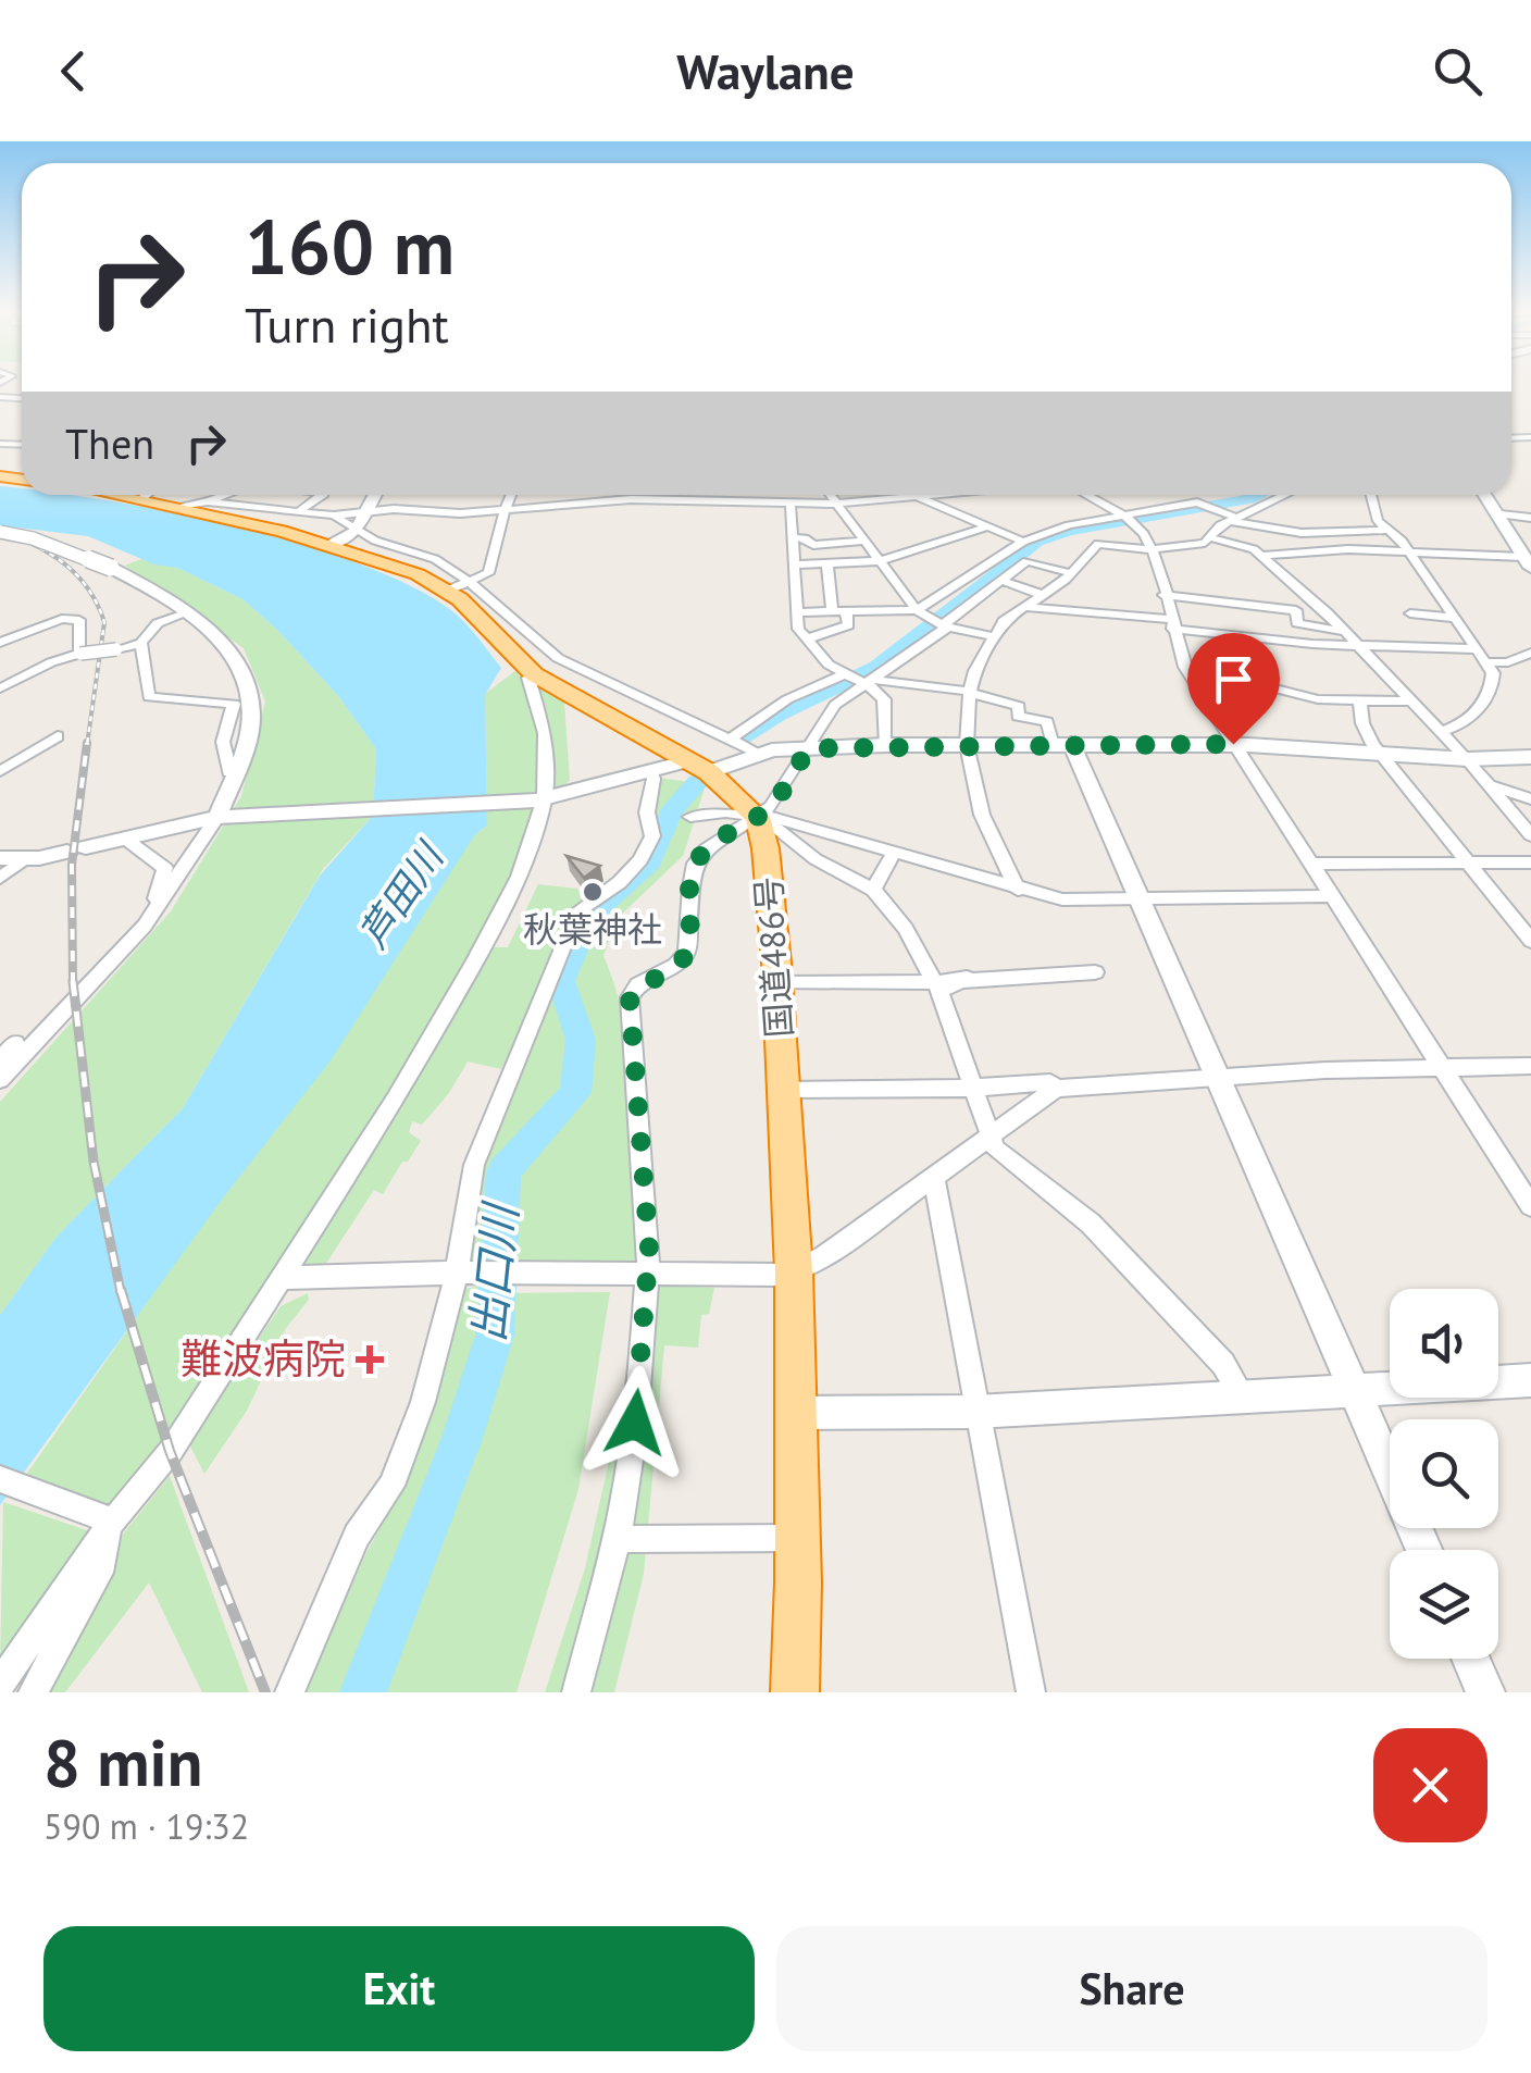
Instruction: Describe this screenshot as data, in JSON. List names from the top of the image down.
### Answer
{
  "streets": {
    "highway": ["国道486号"]
  },
  "water": ["芦田川", "出口川"],
  "places": {
    "other": ["秋葉神社"],
    "health": ["難波病院"]
  },
  "page": {
    "header": "Waylane",
    "turn": ["160 m", "Turn right"],
    "then": "Then",
    "heading": ["8 min", "590 m · 19:32"],
    "buttons": ["Exit", "Share"]
  }
}
